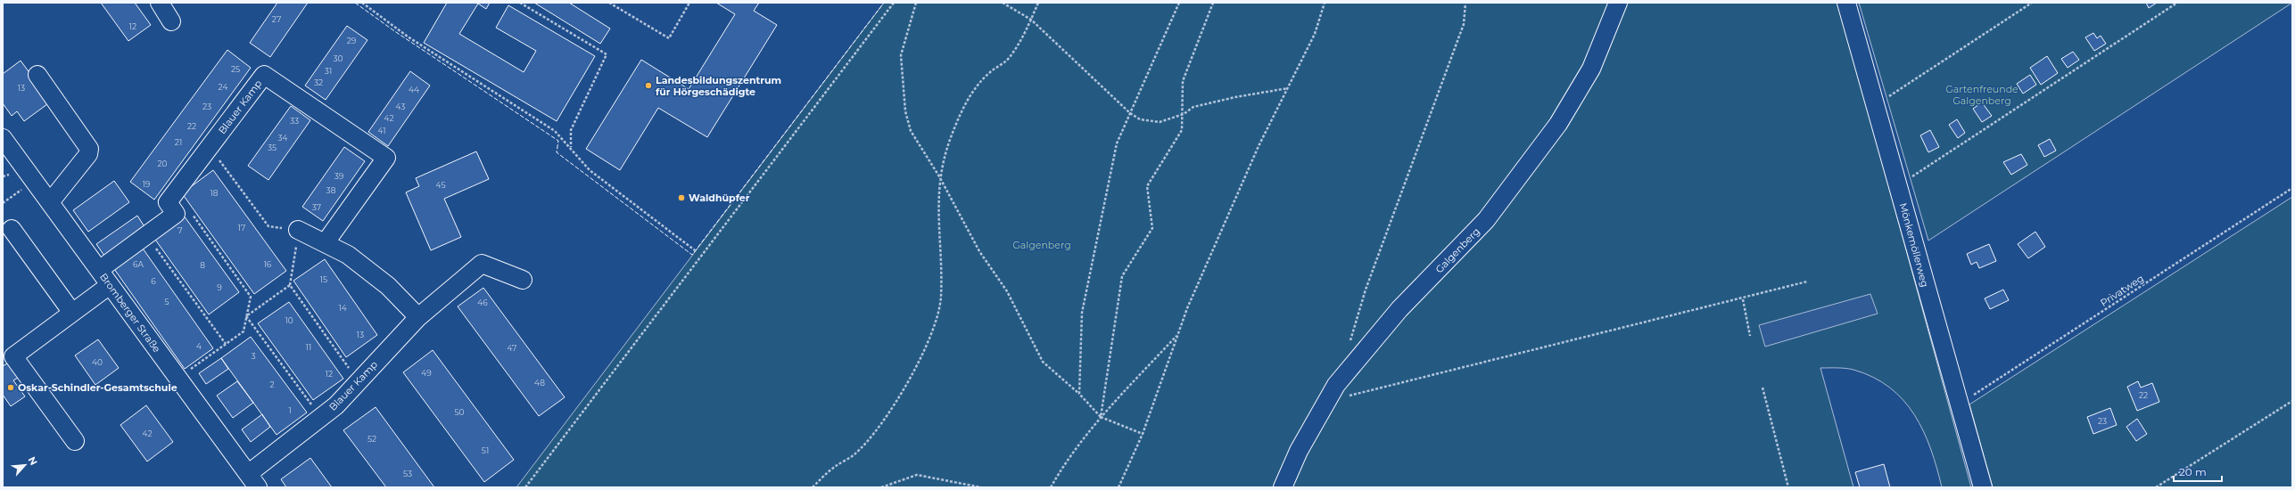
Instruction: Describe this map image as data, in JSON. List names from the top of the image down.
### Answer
{
  "streets": {
    "street": [
      "Blauer Kamp",
      "Mönkemöllerweg",
      "Galgenberg",
      "Bromberger Straße"
    ],
    "path": ["Privatweg"]
  },
  "crossings": [
    ["Blauer Kamp", "Bromberger Straße"],
    ["Mönkemöllerweg", "Privatweg"]
  ],
  "parks": ["Gartenfreunde Galgenberg", "Galgenberg"],
  "places": ["Landesbildungszentrum für Hörgeschädigte", "Waldhüpfer", "Oskar-Schindler-Gesamtschule"],
  "house_numbers": [
    "27",
    "12",
    "29",
    "30",
    "25",
    "31",
    "32",
    "24",
    "13",
    "44",
    "23",
    "43",
    "42",
    "33",
    "22",
    "41",
    "34",
    "21",
    "35",
    "20",
    "39",
    "19",
    "45",
    "38",
    "18",
    "37",
    "17",
    "7",
    "6A",
    "16",
    "8",
    "15",
    "6",
    "9",
    "5",
    "46",
    "14",
    "10",
    "13",
    "4",
    "11",
    "47",
    "3",
    "40",
    "49",
    "12",
    "48",
    "2",
    "22",
    "1",
    "50",
    "23",
    "42",
    "52",
    "51",
    "53"
  ],
  "scale_bar": "20 m",
  "north": "top right"
}
